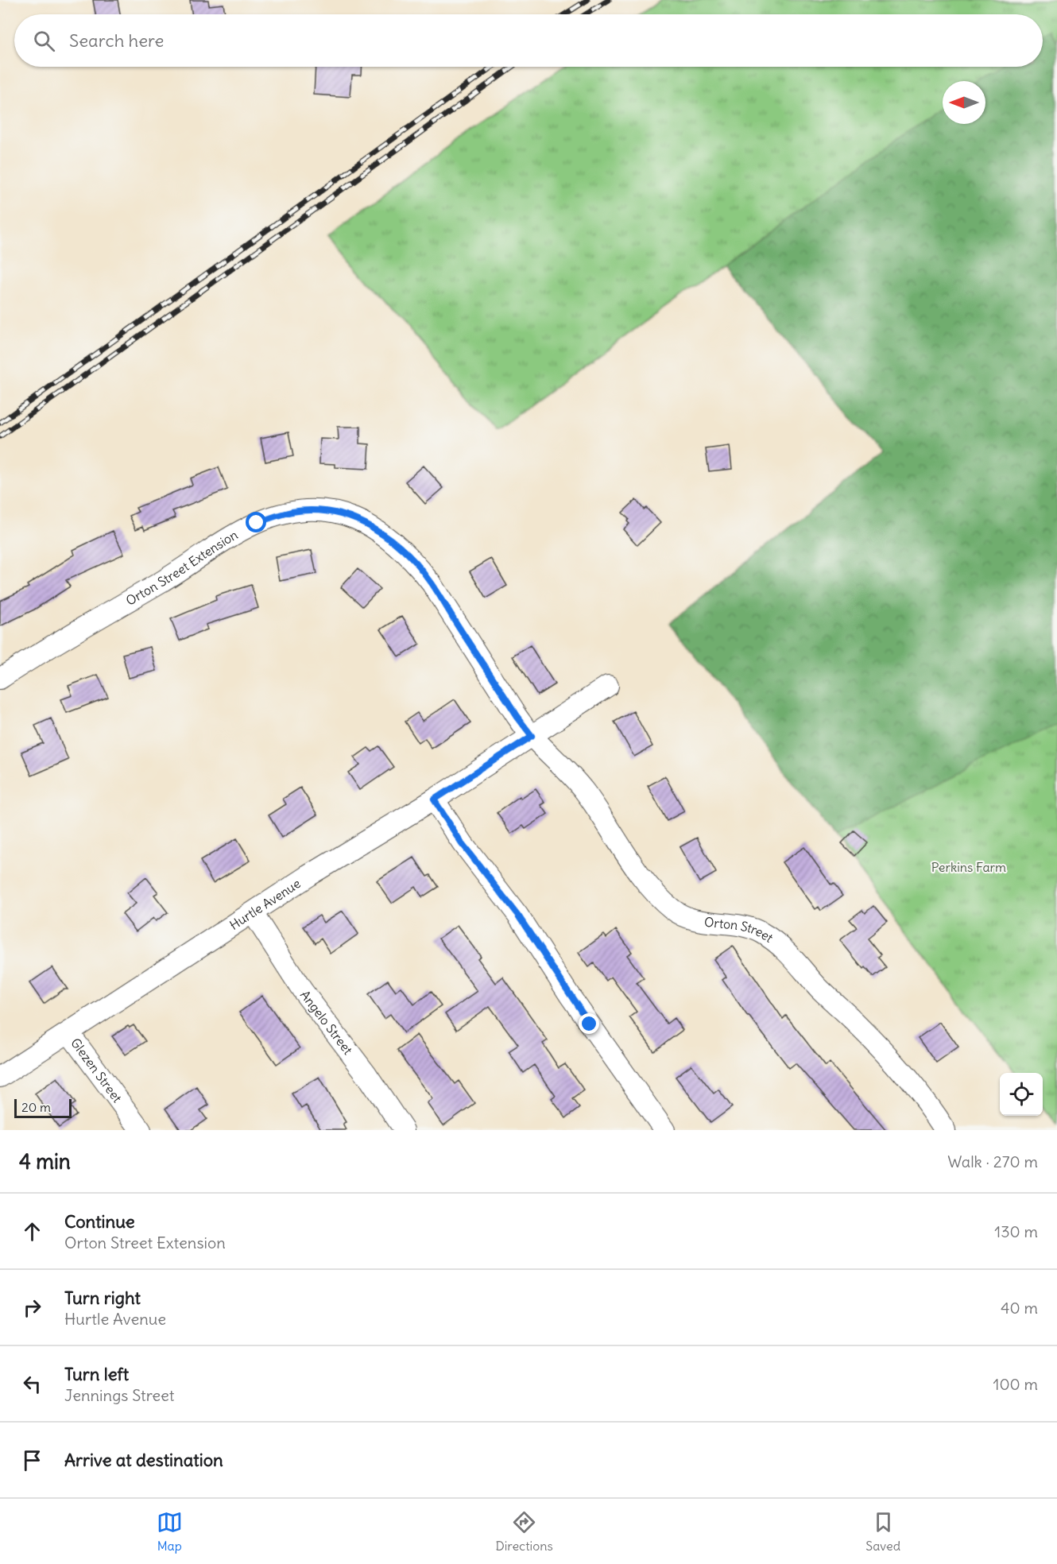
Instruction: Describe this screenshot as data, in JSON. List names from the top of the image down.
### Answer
{
  "streets": {
    "street": [
      "Orton Street Extension",
      "Hurtle Avenue",
      "Orton Street",
      "Angelo Street",
      "Glezen Street"
    ]
  },
  "crossings": [
    ["Orton Street Extension", "Hurtle Avenue"],
    ["Orton Street Extension", "Orton Street"],
    ["Hurtle Avenue", "Orton Street"],
    ["Hurtle Avenue", "Angelo Street"],
    ["Hurtle Avenue", "Glezen Street"]
  ],
  "parks": ["Perkins Farm"],
  "scale_bar": "20 m",
  "north": "left",
  "page": {
    "search": "Search here",
    "scale": "20 m",
    "heading": ["4 min", "Walk · 270 m"],
    "list": [
      ["Continue", "Orton Street Extension", "130 m"],
      ["Turn right", "Hurtle Avenue", "40 m"],
      ["Turn left", "Jennings Street", "100 m"],
      "Arrive at destination"
    ],
    "nav": ["Map", "Directions", "Saved"]
  }
}
